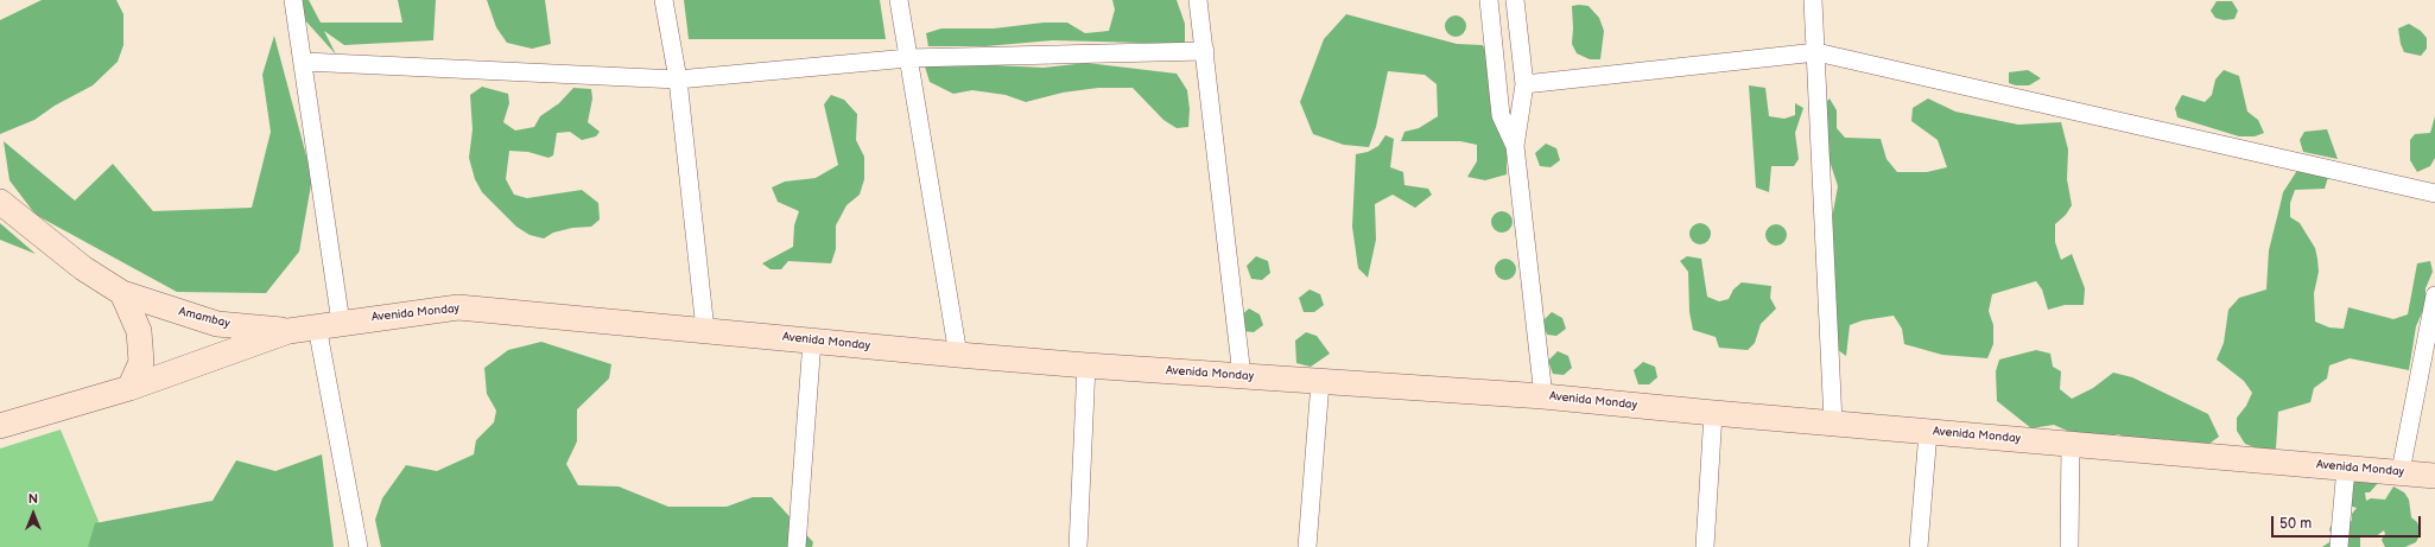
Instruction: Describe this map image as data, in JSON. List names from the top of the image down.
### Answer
{
  "streets": {
    "main road": ["Avenida Monday", "Amambay"]
  },
  "crossings": [
    ["Avenida Monday", "Amambay"]
  ],
  "scale_bar": "50 m",
  "north": "top"
}
